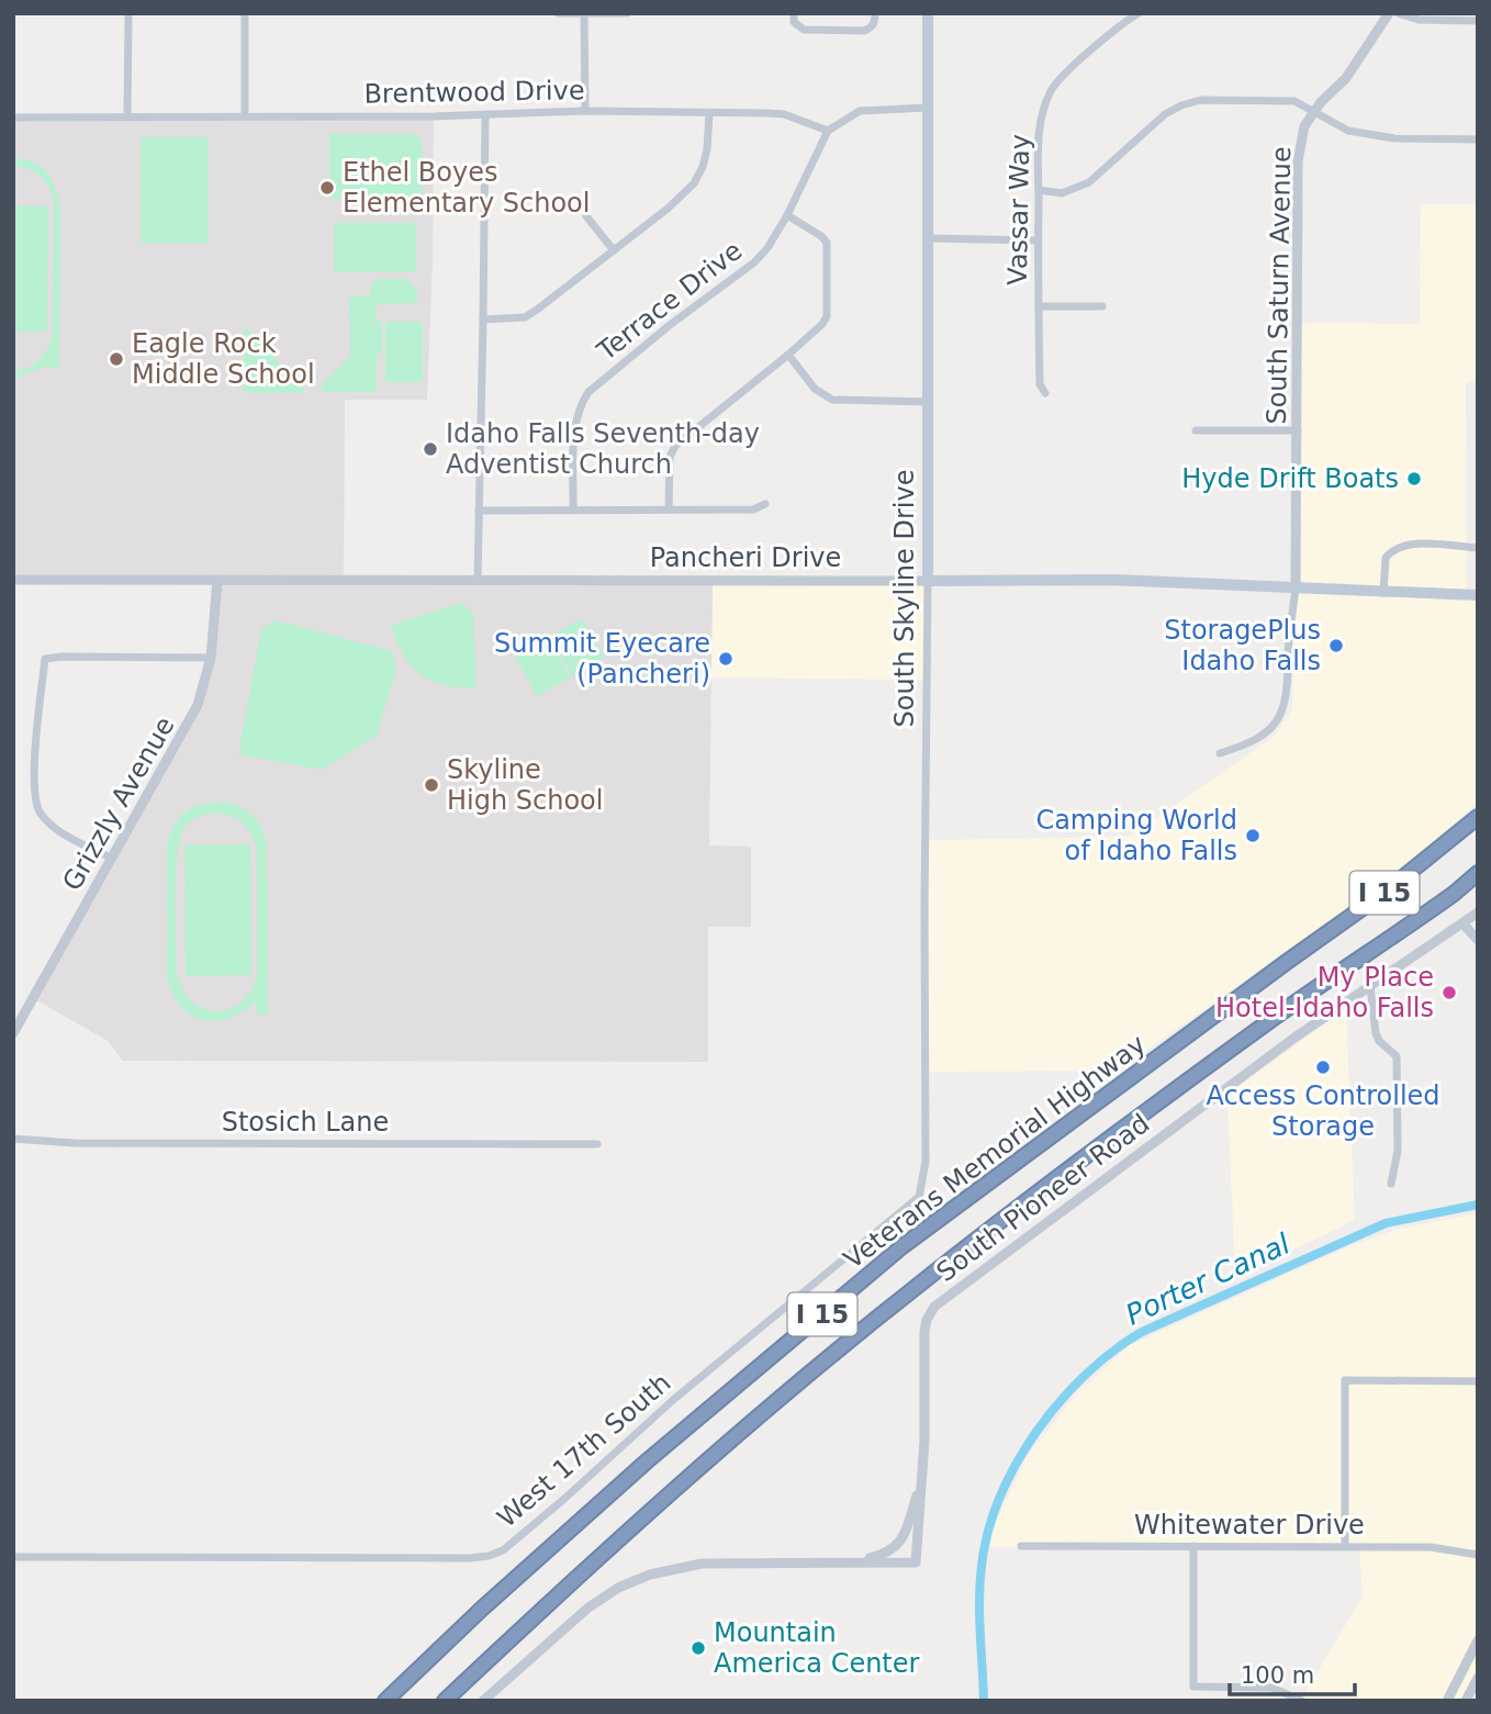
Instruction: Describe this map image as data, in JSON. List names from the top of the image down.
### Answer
{
  "streets": {
    "highway": ["I 15", "Veterans Memorial Highway"],
    "main road": ["Pancheri Drive", "South Skyline Drive"],
    "street": [
      "Brentwood Drive",
      "Vassar Way",
      "South Saturn Avenue",
      "Terrace Drive",
      "Grizzly Avenue",
      "Stosich Lane",
      "South Pioneer Road",
      "West 17th South",
      "Whitewater Drive"
    ]
  },
  "crossings": [
    ["Brentwood Drive", "Terrace Drive"],
    ["South Saturn Avenue", "Pancheri Drive"],
    ["Pancheri Drive", "South Skyline Drive"],
    ["Pancheri Drive", "Grizzly Avenue"],
    ["South Skyline Drive", "West 17th South"]
  ],
  "water": ["Porter Canal"],
  "places": [
    "Ethel Boyes Elementary School",
    "Eagle Rock Middle School",
    "Idaho Falls Seventh-day Adventist Church",
    "Hyde Drift Boats",
    "StoragePlus Idaho Falls",
    "Summit Eyecare (Pancheri)",
    "Skyline High School",
    "Camping World of Idaho Falls",
    "My Place Hotel-Idaho Falls",
    "Access Controlled Storage",
    "Mountain America Center"
  ],
  "scale_bar": "100 m"
}
